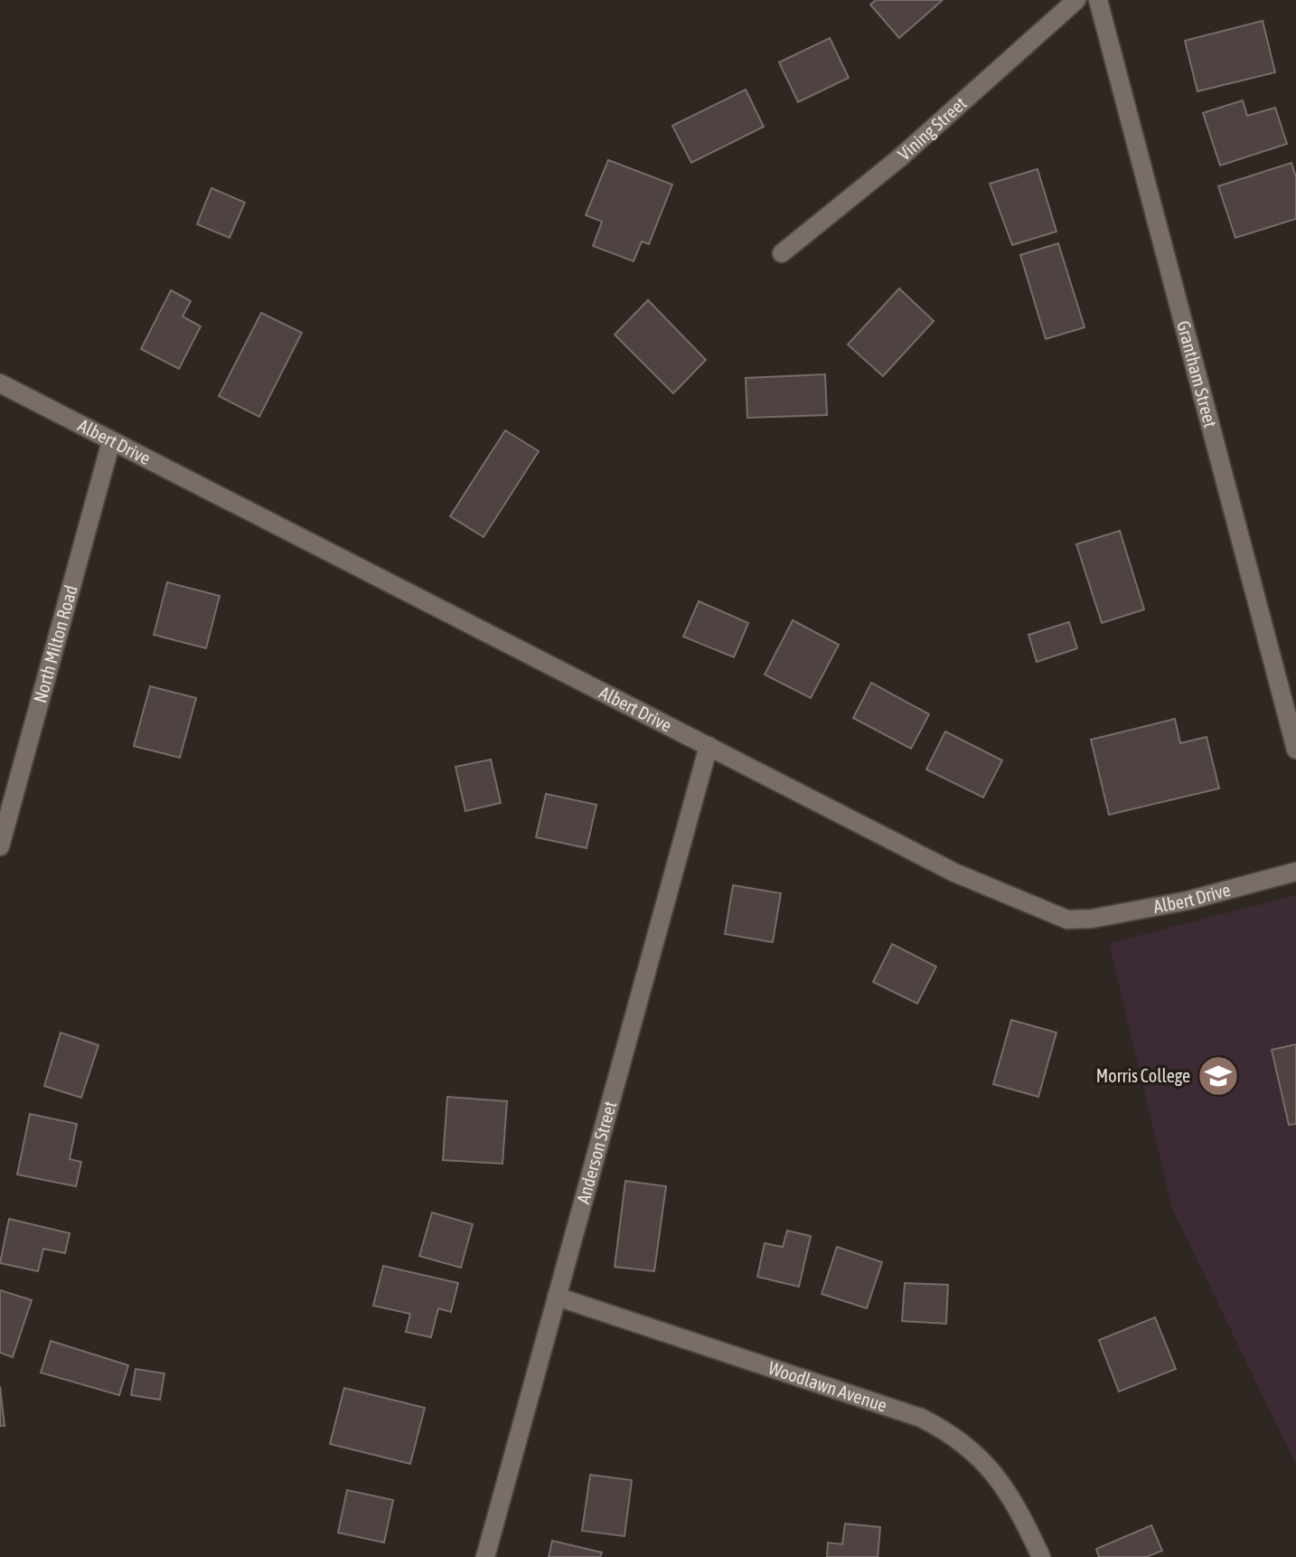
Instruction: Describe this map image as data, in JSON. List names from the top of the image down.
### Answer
{
  "streets": {
    "street": [
      "Vining Street",
      "Grantham Street",
      "Albert Drive",
      "North Milton Road",
      "Anderson Street",
      "Woodlawn Avenue"
    ]
  },
  "crossings": [
    ["Albert Drive", "North Milton Road"],
    ["Albert Drive", "Anderson Street"],
    ["Anderson Street", "Woodlawn Avenue"]
  ],
  "places": {
    "school or university": ["Morris College"]
  }
}
